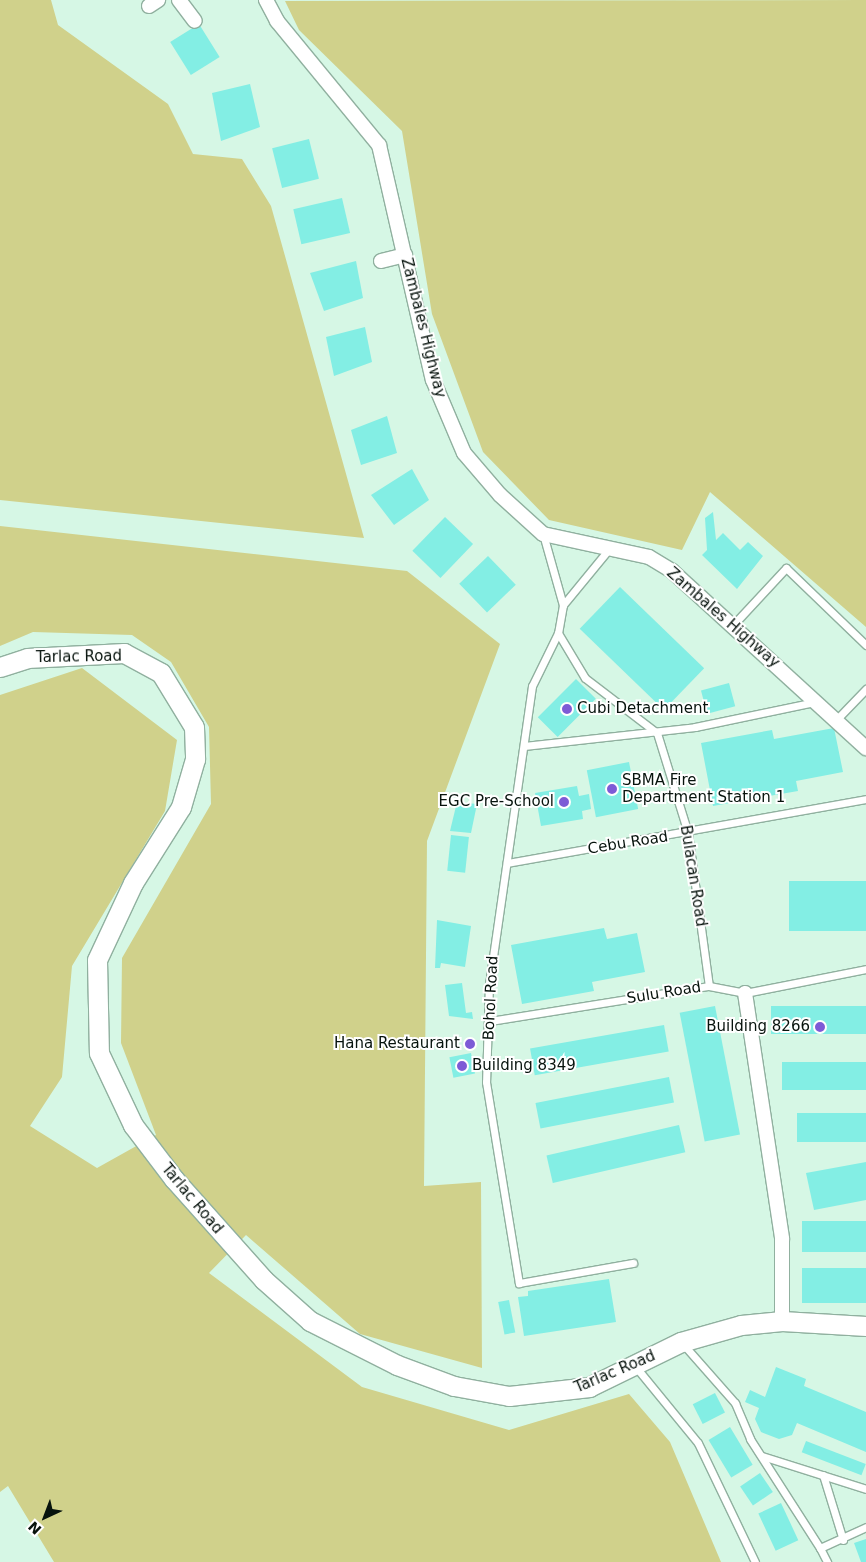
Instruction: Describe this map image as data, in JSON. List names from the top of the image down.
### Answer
{
  "streets": {
    "main road": ["Tarlac Road"],
    "street": ["Zambales Highway"],
    "lane": [
      "Cebu Road",
      "Bulacan Road",
      "Sulu Road",
      "Bohol Road"
    ]
  },
  "crossings": [
    ["Zambales Highway", "Bohol Road"],
    ["Cebu Road", "Bulacan Road"],
    ["Cebu Road", "Bohol Road"],
    ["Bulacan Road", "Sulu Road"],
    ["Sulu Road", "Bohol Road"]
  ],
  "places": [
    "Cubi Detachment",
    "SBMA Fire Department Station 1",
    "EGC Pre-School",
    "Building 8266",
    "Hana Restaurant",
    "Building 8349"
  ],
  "north": "bottom left"
}
